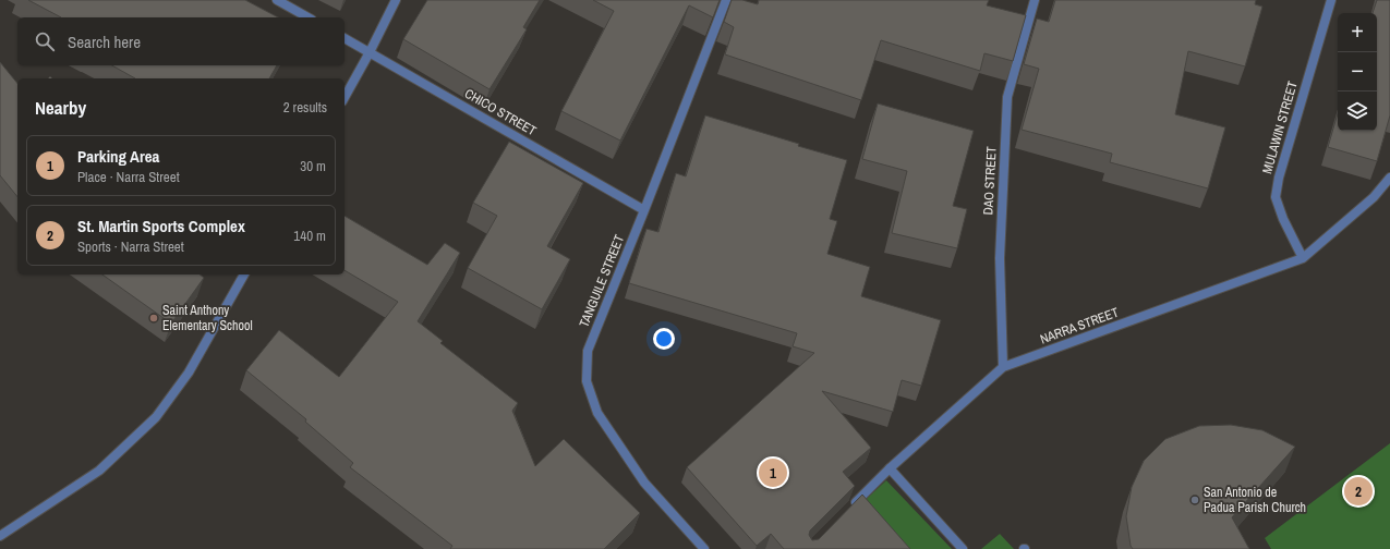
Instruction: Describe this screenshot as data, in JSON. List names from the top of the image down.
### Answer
{
  "streets": {
    "street": [
      "CHICO STREET",
      "MULAWIN STREET",
      "DAO STREET",
      "TANGUILE STREET",
      "NARRA STREET"
    ]
  },
  "crossings": [
    ["CHICO STREET", "TANGUILE STREET"],
    ["MULAWIN STREET", "NARRA STREET"],
    ["DAO STREET", "NARRA STREET"]
  ],
  "places": ["Saint Anthony Elementary School", "San Antonio de Padua Parish Church"],
  "page": {
    "map_buttons": ["+", "−"],
    "search": "Search here",
    "heading": ["Nearby", "2 results"],
    "list": [
      {
        "mark": "1",
        "name": "Parking Area",
        "note": "Place · Narra Street",
        "value": "30 m"
      },
      {
        "mark": "2",
        "name": "St. Martin Sports Complex",
        "note": "Sports · Narra Street",
        "value": "140 m"
      }
    ],
    "pins": ["1", "2"]
  }
}
